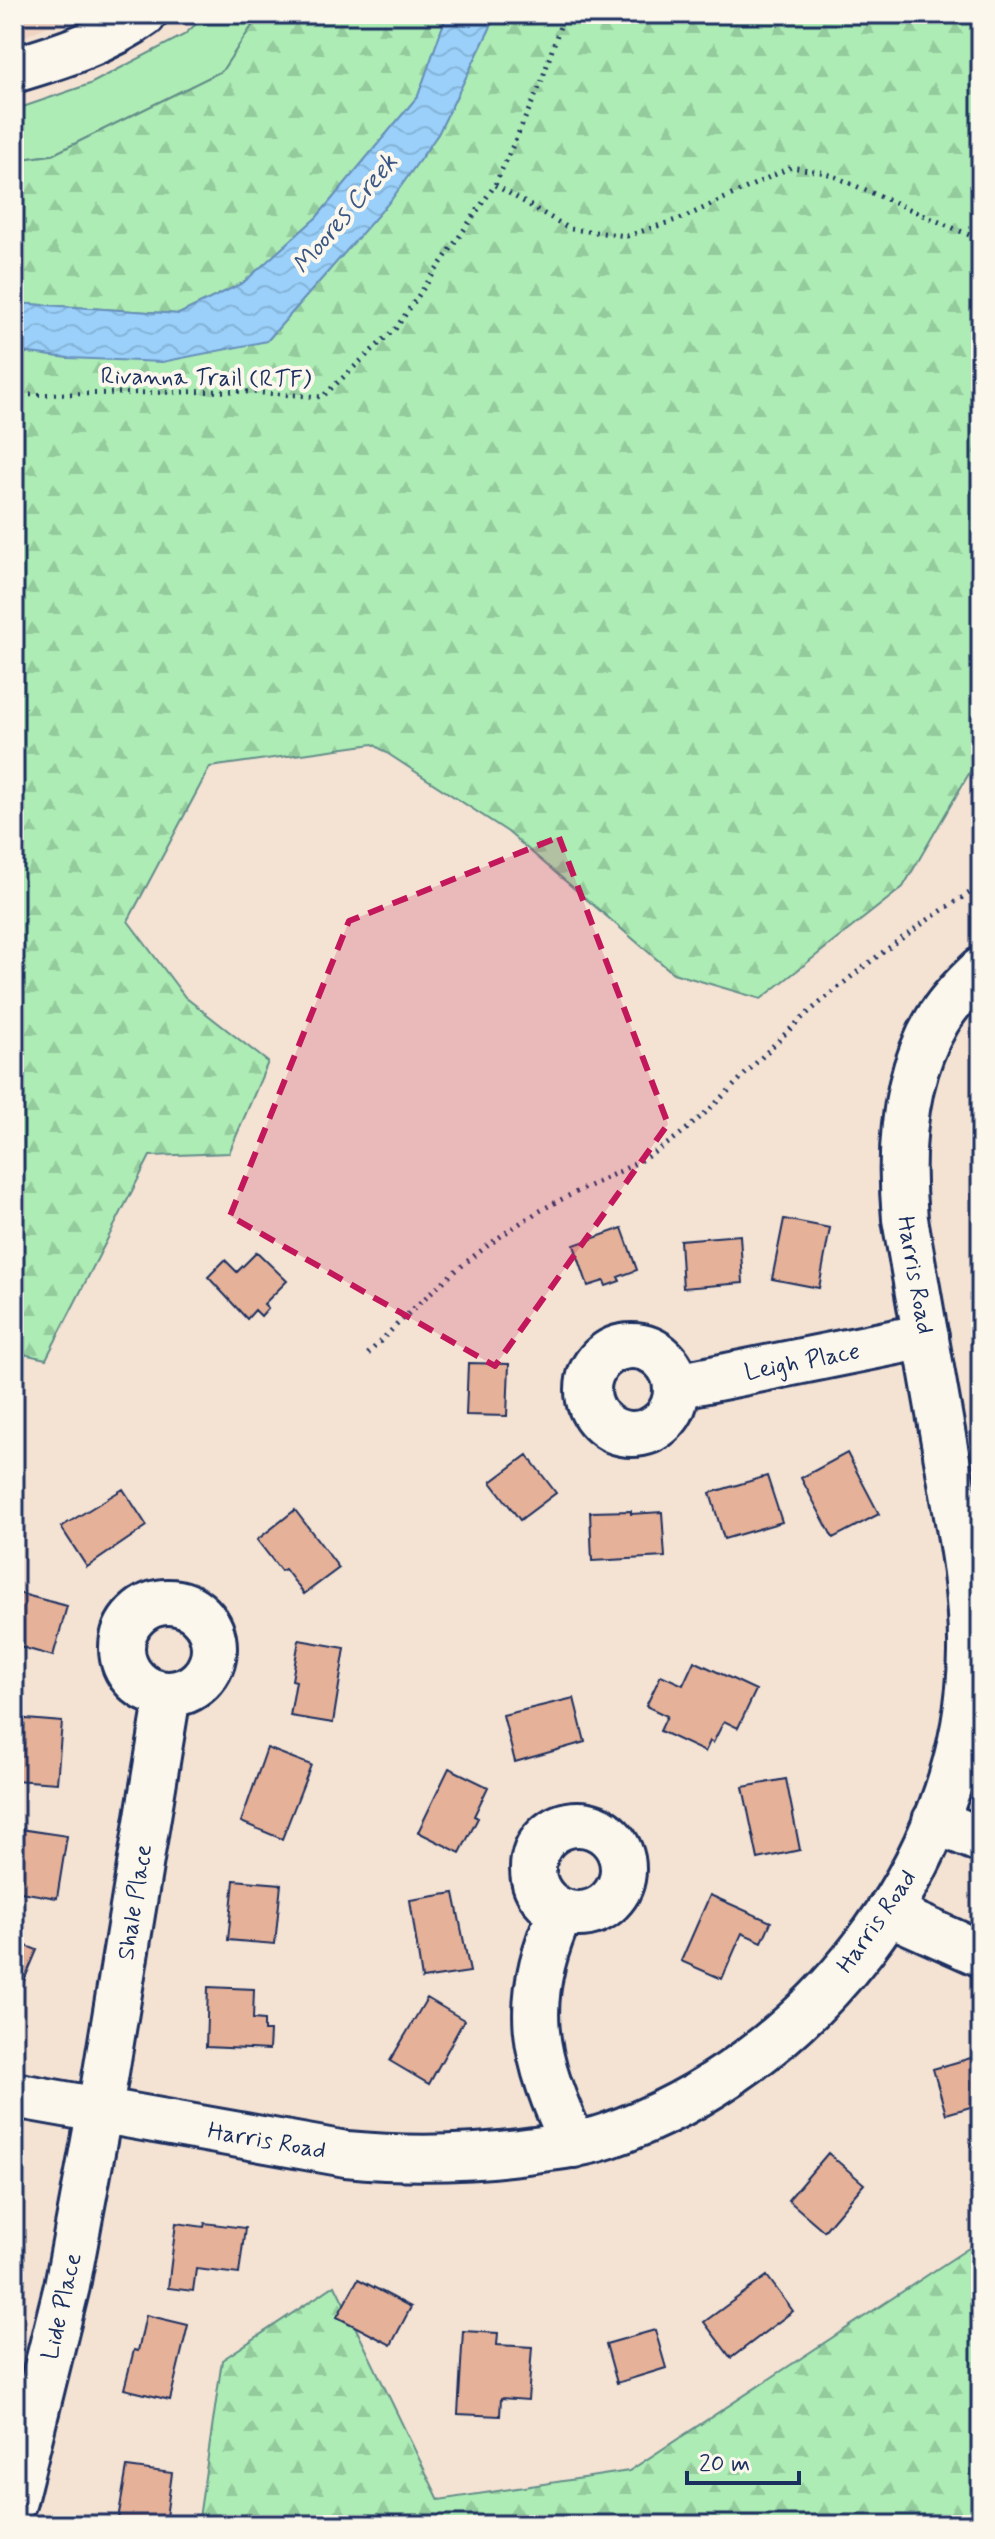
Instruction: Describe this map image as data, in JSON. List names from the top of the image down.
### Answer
{
  "streets": {
    "street": [
      "Harris Road",
      "Leigh Place",
      "Shale Place",
      "Lide Place"
    ],
    "path": ["Rivanna Trail (RTF)"]
  },
  "crossings": [
    ["Harris Road", "Leigh Place"],
    ["Harris Road", "Shale Place"],
    ["Harris Road", "Lide Place"],
    ["Shale Place", "Lide Place"]
  ],
  "water": ["Moores Creek"],
  "scale_bar": "20 m"
}
